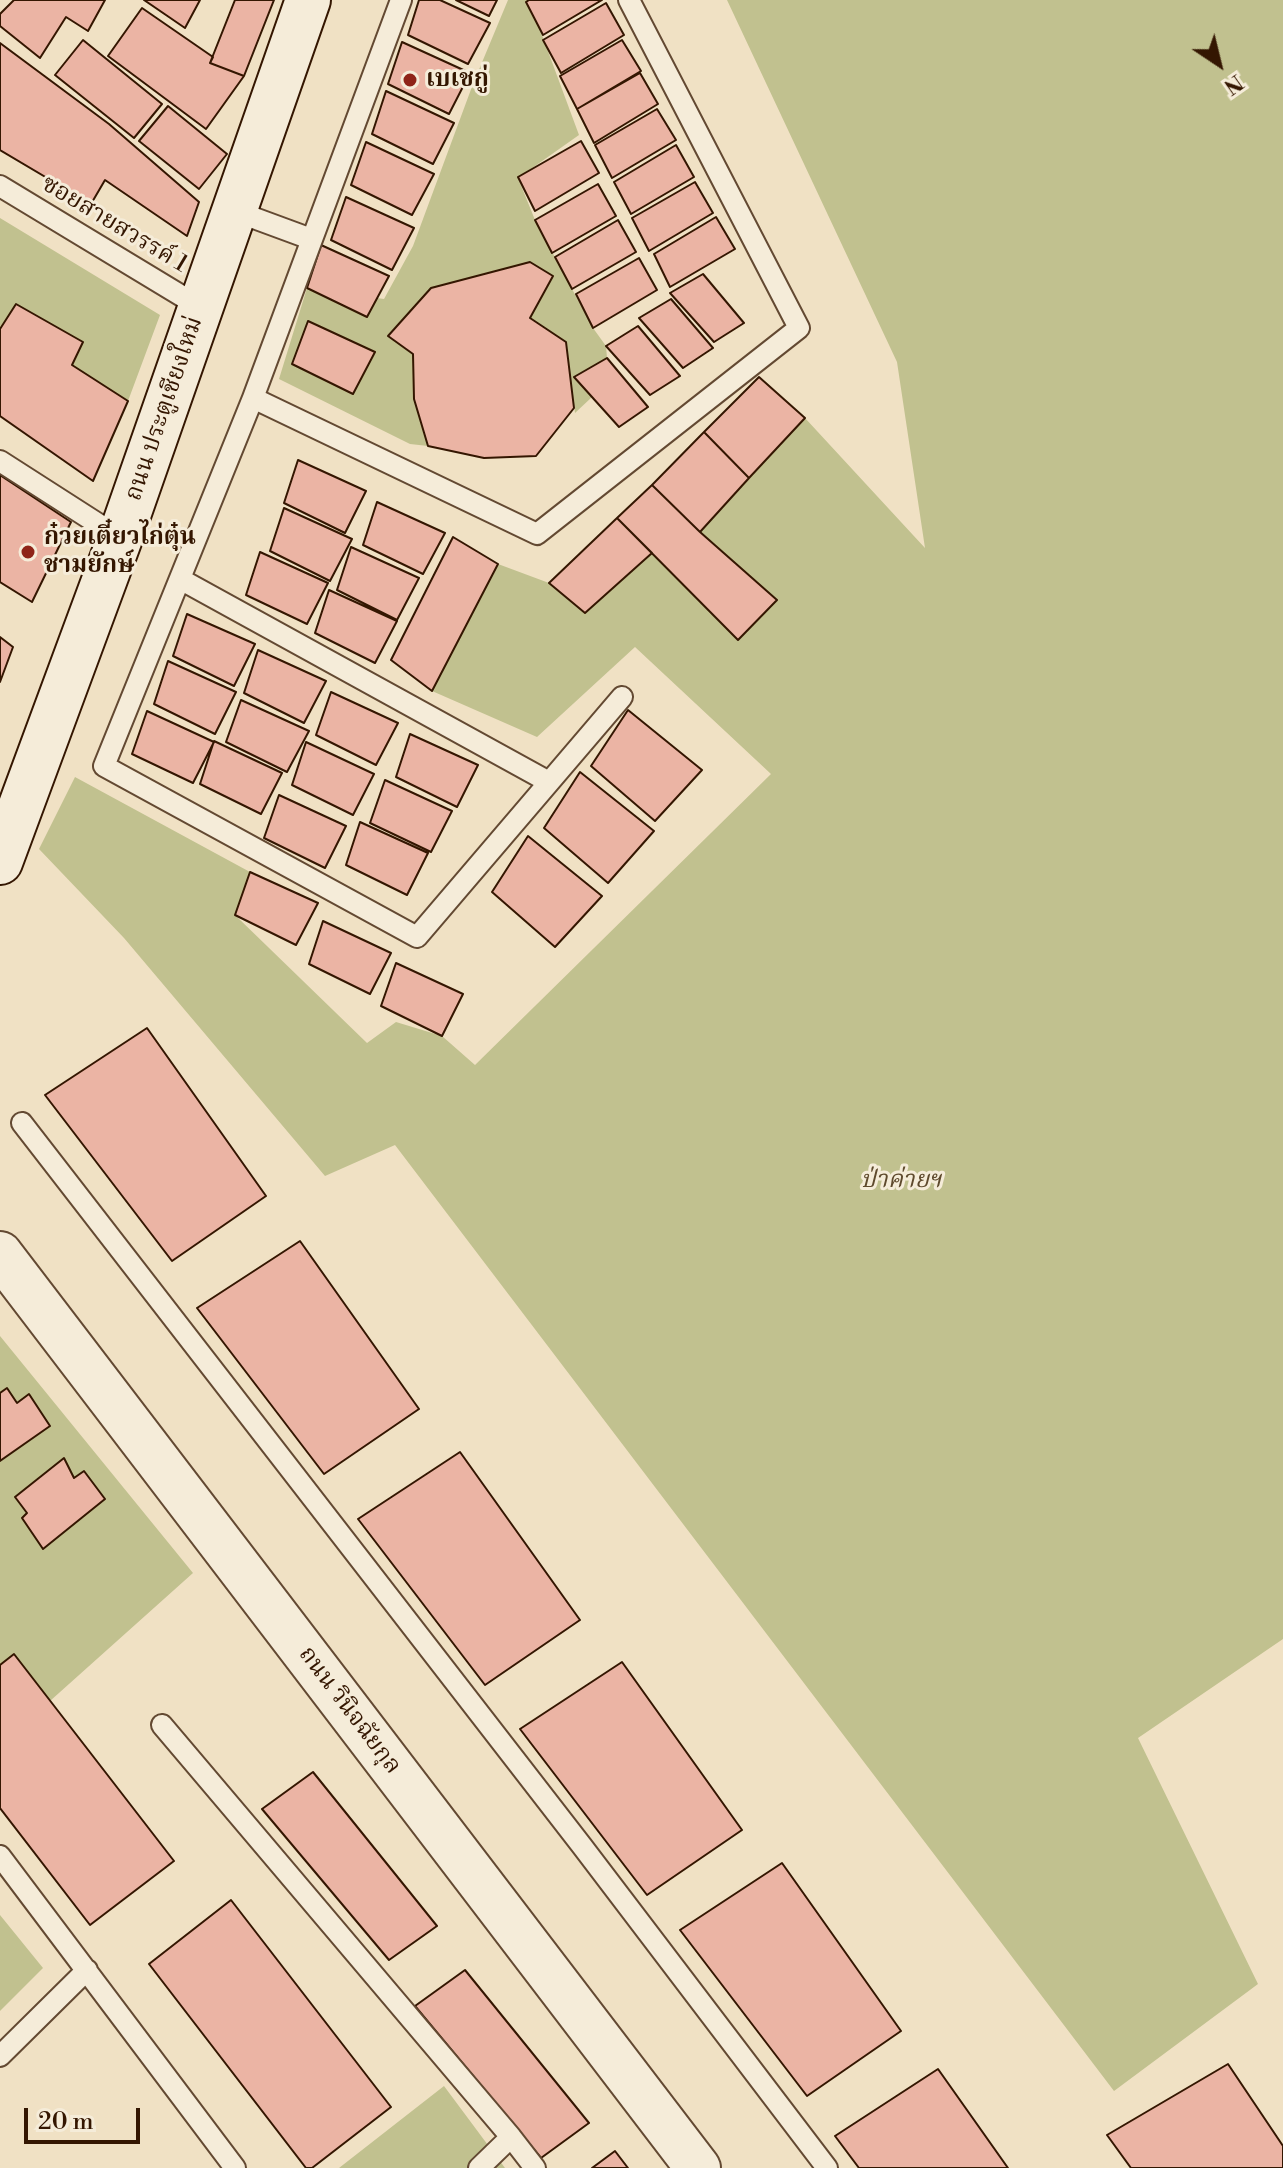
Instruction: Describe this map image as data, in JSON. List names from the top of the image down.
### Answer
{
  "streets": {
    "street": ["ถนน ประตูเชียงใหม่", "ถนน วินิจฉัยกุล"],
    "lane": ["ซอยสายสวรรค์ 1"]
  },
  "crossings": [
    ["ซอยสายสวรรค์ 1", "ถนน ประตูเชียงใหม่"]
  ],
  "parks": ["ป่าค่ายฯ"],
  "places": ["เบเชกู่", "ก๋วยเตี๋ยวไก่ตุ๋น ชามยักษ์"],
  "scale_bar": "20 m",
  "north": "bottom right"
}
